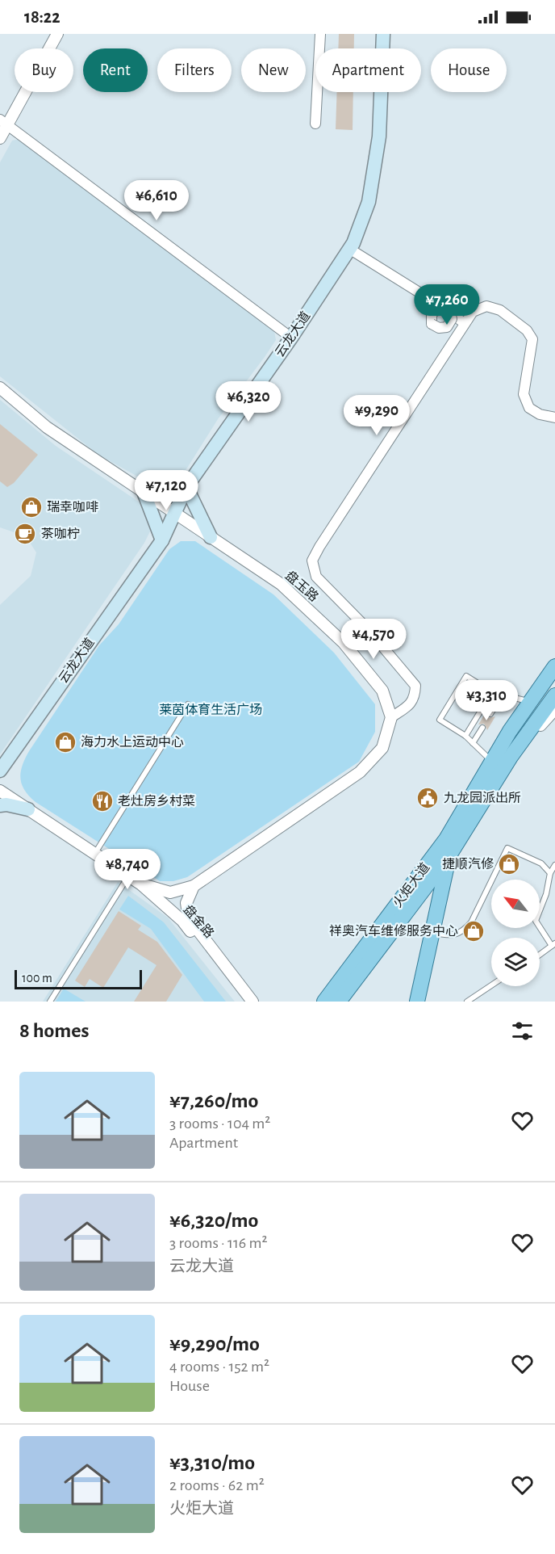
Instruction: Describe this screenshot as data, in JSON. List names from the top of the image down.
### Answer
{
  "streets": {
    "main road": ["云龙大道", "火炬大道"],
    "street": ["盘玉路", "盘金路"]
  },
  "crossings": [
    ["云龙大道", "盘玉路"]
  ],
  "parks": ["莱茵体育生活广场"],
  "places": {
    "shop": [
      "瑞幸咖啡",
      "海力水上运动中心",
      "捷顺汽修",
      "祥奥汽车维修服务中心"
    ],
    "cafe": ["茶咖柠"],
    "public building": ["九龙园派出所"],
    "restaurant": ["老灶房乡村菜"]
  },
  "scale_bar": "100 m",
  "north": "top left",
  "page": {
    "status": "18:22",
    "chip": [
      "Buy",
      "Rent",
      "Filters",
      "New",
      "Apartment",
      "House"
    ],
    "price": [
      "¥6,610",
      "¥7,260",
      "¥6,320",
      "¥9,290",
      "¥7,120",
      "¥4,570",
      "¥3,310",
      "¥8,740"
    ],
    "scale": "100 m",
    "heading": "8 homes",
    "list": [
      {
        "name": "¥7,260/mo",
        "note": "3 rooms · 104 m² · Apartment"
      },
      {
        "name": "¥6,320/mo",
        "note": "3 rooms · 116 m² · 云龙大道"
      },
      {
        "name": "¥9,290/mo",
        "note": "4 rooms · 152 m² · House"
      },
      {
        "name": "¥3,310/mo",
        "note": "2 rooms · 62 m² · 火炬大道"
      }
    ]
  }
}
